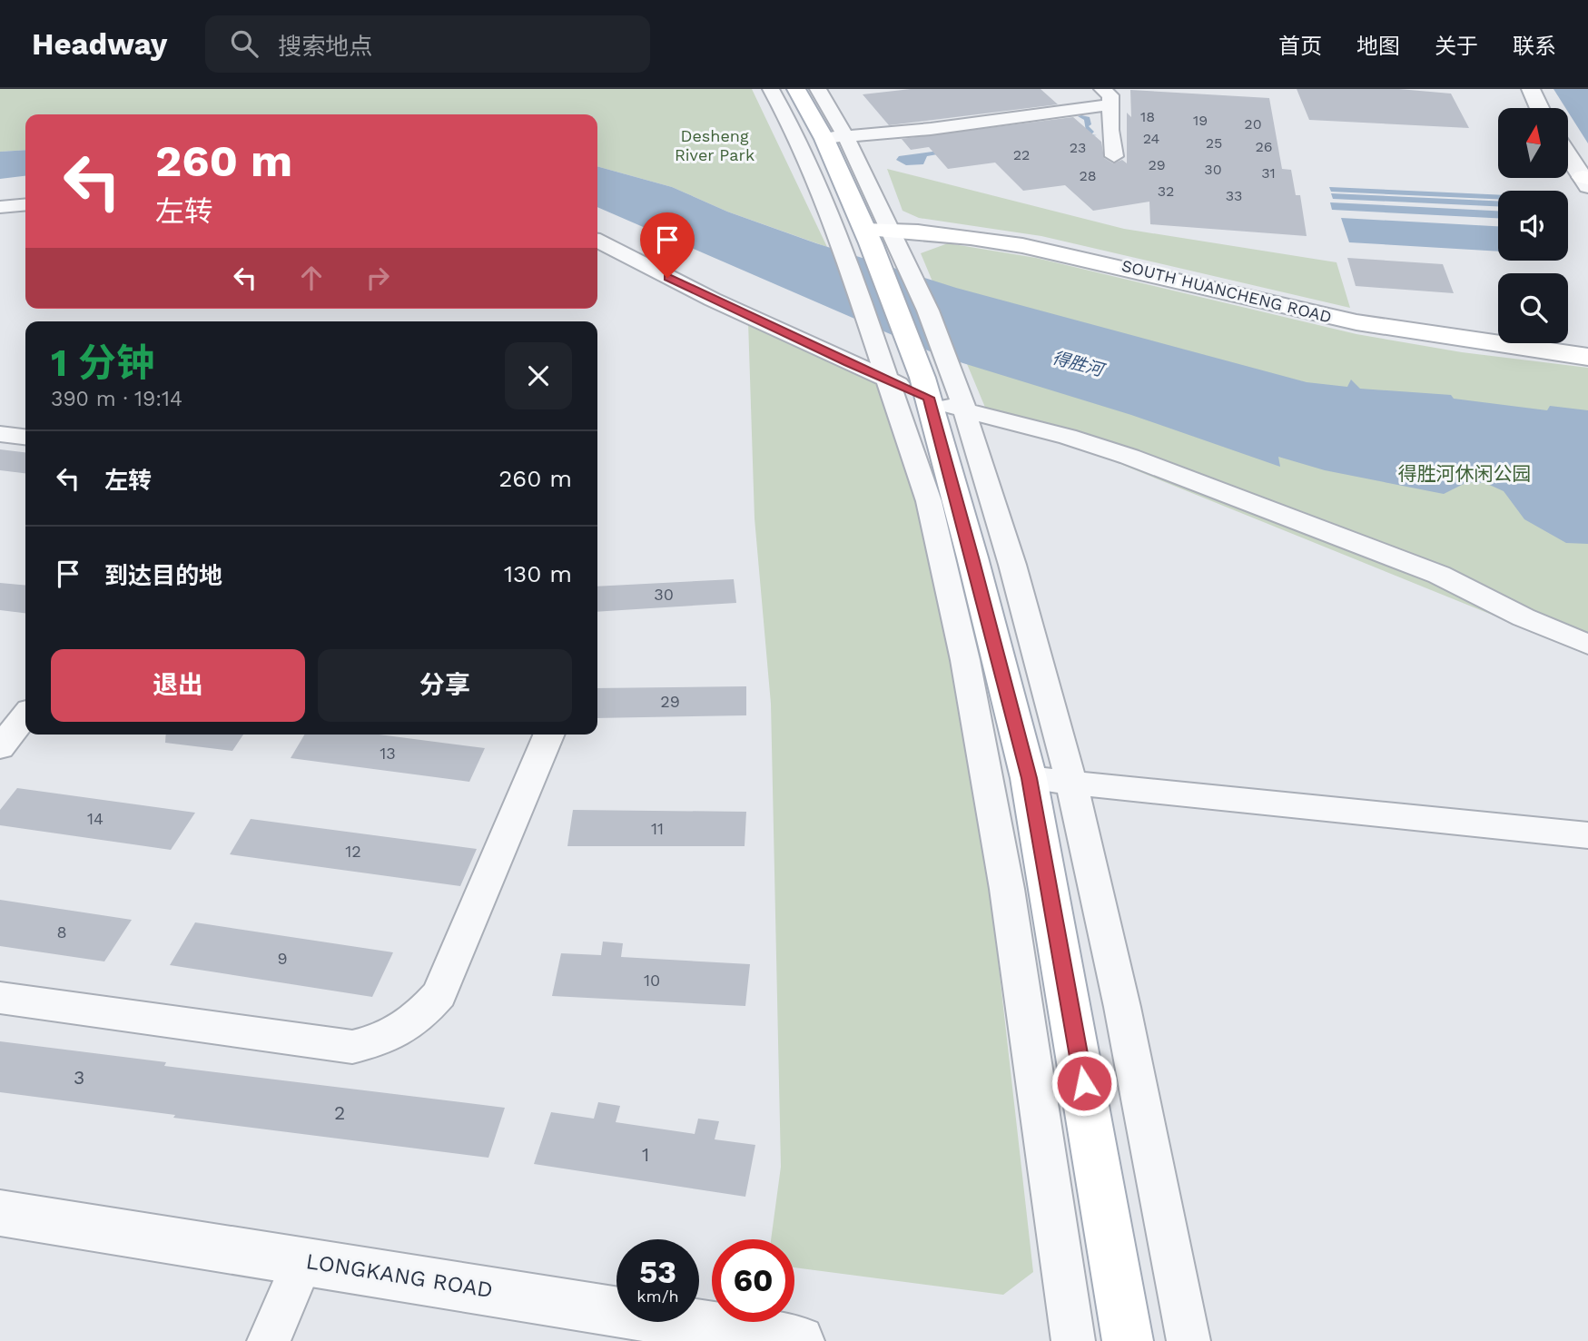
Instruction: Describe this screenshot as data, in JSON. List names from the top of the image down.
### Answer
{
  "streets": {
    "main road": ["SOUTH HUANCHENG ROAD"],
    "street": ["LONGKANG ROAD"]
  },
  "water": ["得胜河"],
  "parks": ["Desheng River Park", "得胜河休闲公园"],
  "house_numbers": [
    "18",
    "19",
    "20",
    "24",
    "25",
    "26",
    "23",
    "22",
    "29",
    "30",
    "31",
    "28",
    "32",
    "33",
    "30",
    "29",
    "13",
    "14",
    "11",
    "12",
    "8",
    "9",
    "10",
    "3",
    "2",
    "1"
  ],
  "north": "top",
  "page": {
    "header": "Headway",
    "search": "搜索地点",
    "nav": [
      "首页",
      "地图",
      "关于",
      "联系"
    ],
    "turn": ["260 m", "左转"],
    "heading": ["1 分钟", "390 m · 19:14"],
    "list": [
      {
        "name": "左转",
        "value": "260 m"
      },
      {
        "name": "到达目的地",
        "value": "130 m"
      }
    ],
    "buttons": ["退出", "分享"],
    "speed": "53 km/h",
    "limit": "60"
  }
}
